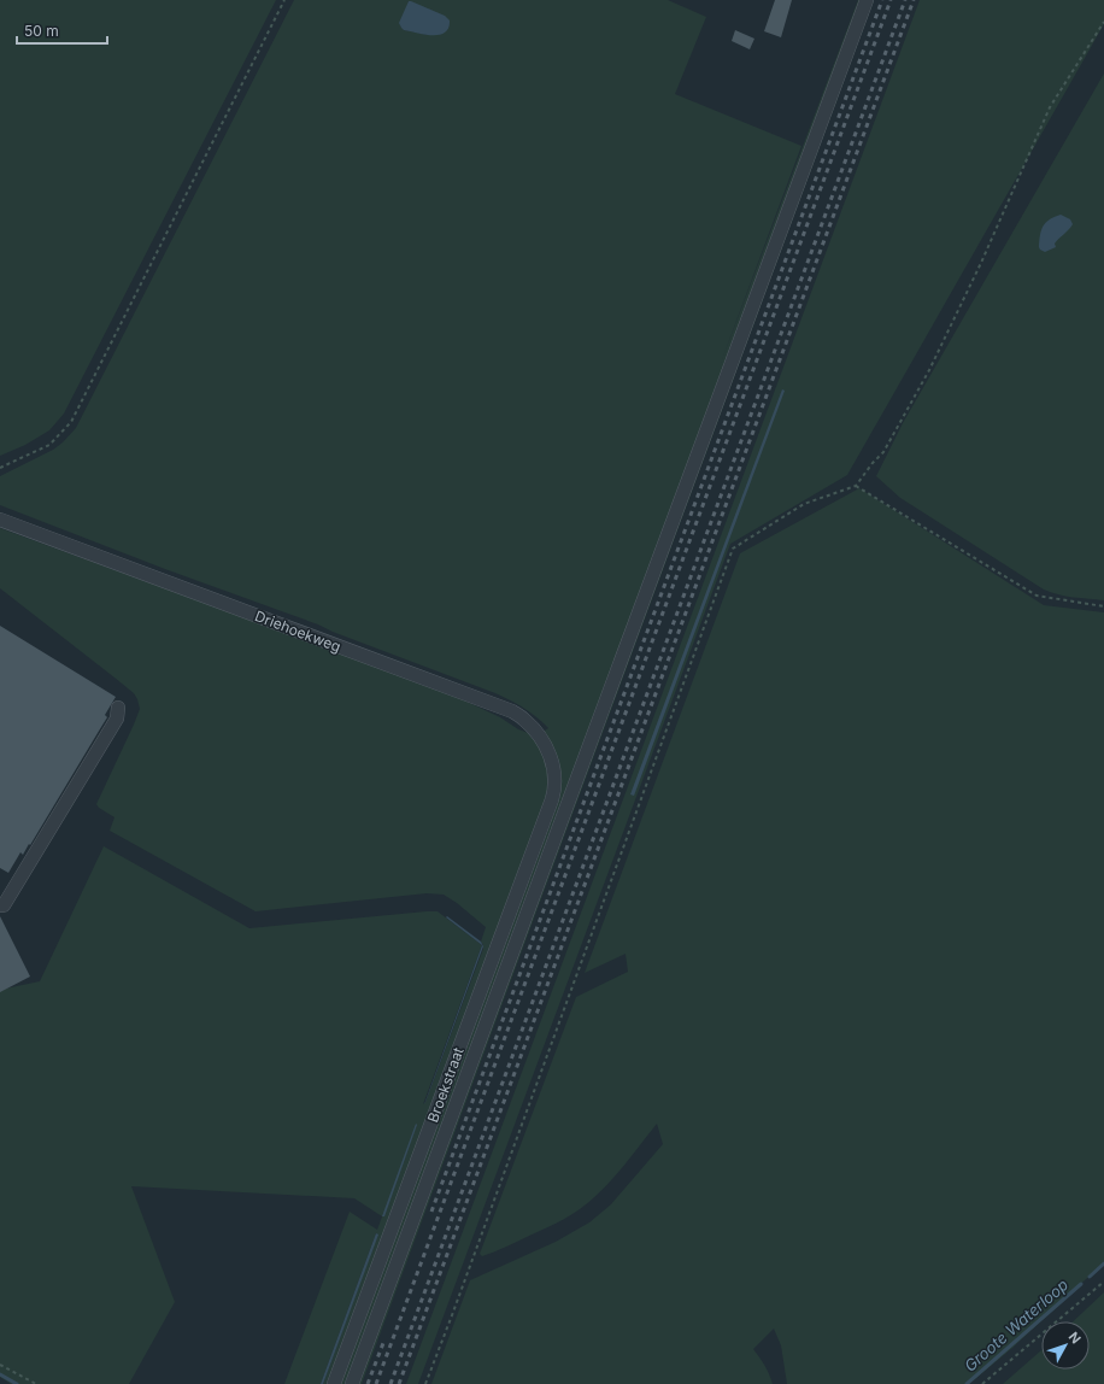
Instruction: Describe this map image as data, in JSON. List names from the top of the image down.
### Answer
{
  "streets": {
    "street": ["Driehoekweg", "Broekstraat"]
  },
  "crossings": [
    ["Driehoekweg", "Broekstraat"]
  ],
  "water": ["Groote Waterloop"],
  "scale_bar": "50 m",
  "north": "top right"
}
